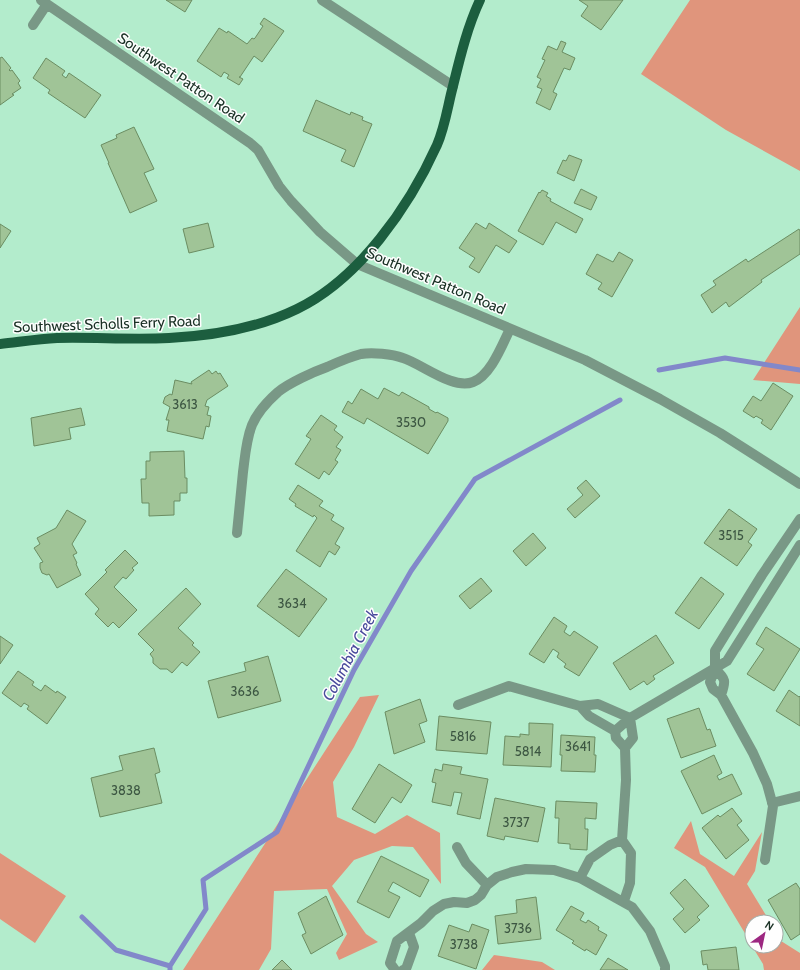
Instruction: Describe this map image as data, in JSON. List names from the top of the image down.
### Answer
{
  "streets": {
    "main road": ["Southwest Scholls Ferry Road"],
    "street": ["Southwest Patton Road"]
  },
  "crossings": [
    ["Southwest Patton Road", "Southwest Scholls Ferry Road"]
  ],
  "water": ["Columbia Creek"],
  "house_numbers": [
    "3613",
    "3530",
    "3515",
    "3634",
    "3636",
    "5816",
    "3641",
    "5814",
    "3838",
    "3737",
    "3736",
    "3738"
  ],
  "north": "top right"
}
